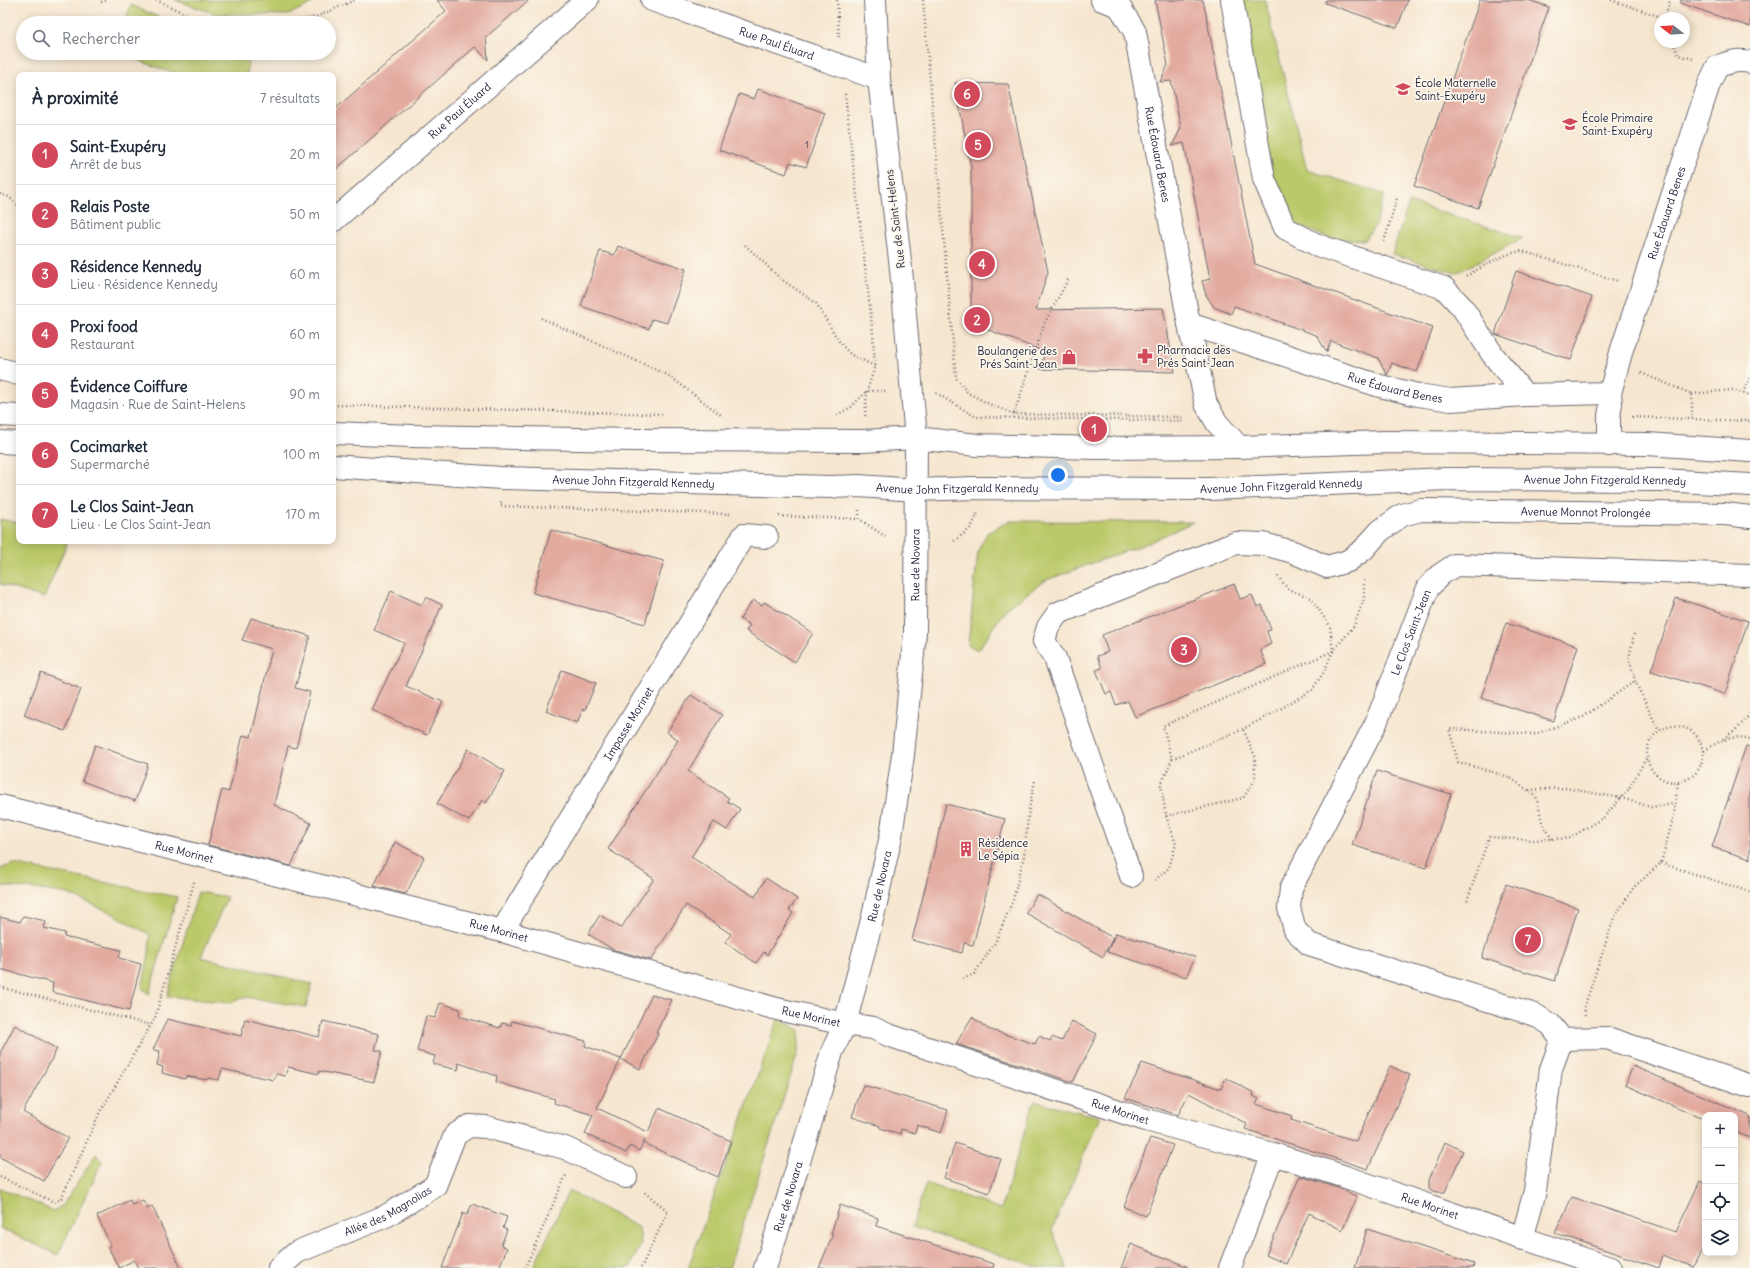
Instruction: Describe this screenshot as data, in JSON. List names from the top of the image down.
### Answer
{
  "streets": {
    "street": [
      "Rue Paul Éluard",
      "Rue Édouard Benes",
      "Rue de Saint-Helens",
      "Avenue John Fitzgerald Kennedy",
      "Avenue Monnot Prolongée",
      "Rue de Novara",
      "Le Clos Saint-Jean",
      "Impasse Morinet",
      "Rue Morinet",
      "Allée des Magnolias"
    ]
  },
  "crossings": [
    ["Rue Paul Éluard", "Rue de Saint-Helens"],
    ["Rue de Saint-Helens", "Rue de Novara"],
    ["Avenue John Fitzgerald Kennedy", "Rue de Novara"],
    ["Rue de Novara", "Rue Morinet"],
    ["Impasse Morinet", "Rue Morinet"]
  ],
  "places": {
    "school or university": ["École Maternelle Saint-Exupéry", "École Primaire Saint-Exupéry"],
    "pharmacy": ["Pharmacie des Prés Saint-Jean"],
    "shop": ["Boulangerie des Prés Saint-Jean"],
    "building": ["Résidence Le Sépia"]
  },
  "house_numbers": ["1"],
  "north": "left",
  "page": {
    "search": "Rechercher",
    "heading": ["À proximité", "7 résultats"],
    "pins": [
      "6",
      "5",
      "4",
      "2",
      "1",
      "3",
      "7"
    ],
    "list": [
      {
        "mark": "1",
        "name": "Saint-Exupéry",
        "note": "Arrêt de bus",
        "value": "20 m"
      },
      {
        "mark": "2",
        "name": "Relais Poste",
        "note": "Bâtiment public",
        "value": "50 m"
      },
      {
        "mark": "3",
        "name": "Résidence Kennedy",
        "note": "Lieu · Résidence Kennedy",
        "value": "60 m"
      },
      {
        "mark": "4",
        "name": "Proxi food",
        "note": "Restaurant",
        "value": "60 m"
      },
      {
        "mark": "5",
        "name": "Évidence Coiffure",
        "note": "Magasin · Rue de Saint-Helens",
        "value": "90 m"
      },
      {
        "mark": "6",
        "name": "Cocimarket",
        "note": "Supermarché",
        "value": "100 m"
      },
      {
        "mark": "7",
        "name": "Le Clos Saint-Jean",
        "note": "Lieu · Le Clos Saint-Jean",
        "value": "170 m"
      }
    ],
    "map_buttons": ["+", "−"]
  }
}
